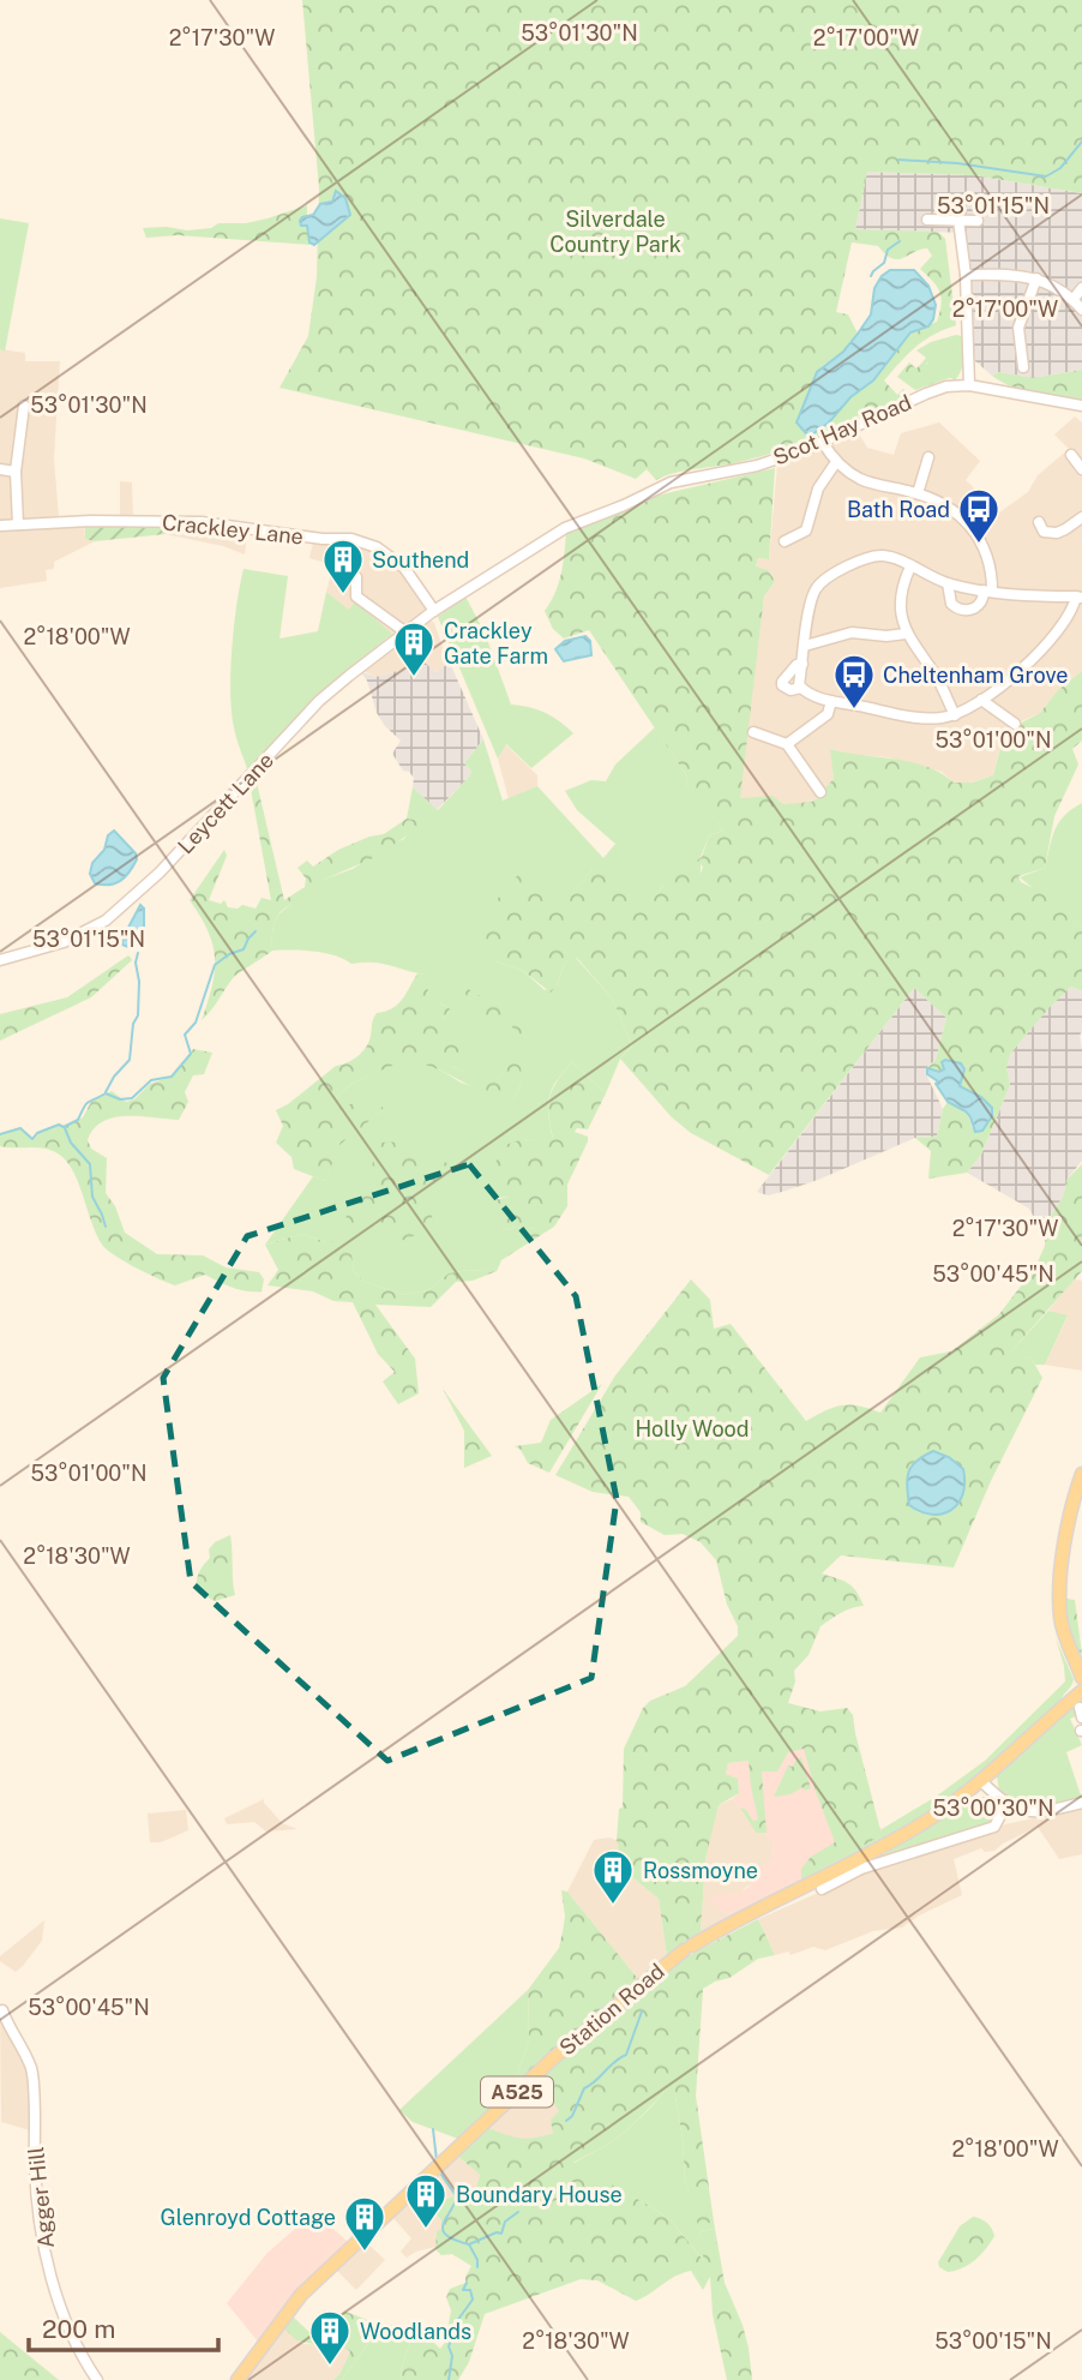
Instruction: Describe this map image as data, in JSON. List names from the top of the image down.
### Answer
{
  "streets": {
    "main road": ["Station Road", "A525"],
    "street": [
      "Scot Hay Road",
      "Crackley Lane",
      "Leycett Lane",
      "Agger Hill"
    ]
  },
  "crossings": [
    ["Scot Hay Road", "Crackley Lane"],
    ["Scot Hay Road", "Leycett Lane"],
    ["Crackley Lane", "Leycett Lane"],
    ["Station Road", "A525"]
  ],
  "parks": ["Silverdale Country Park", "Holly Wood"],
  "places": {
    "bus stop": ["Bath Road", "Cheltenham Grove"],
    "building": [
      "Southend",
      "Crackley Gate Farm",
      "Rossmoyne",
      "Boundary House",
      "Glenroyd Cottage",
      "Woodlands"
    ]
  },
  "scale_bar": "200 m",
  "coordinates": [
    "53°01'30\"N",
    "2°17'30\"W",
    "2°17'00\"W",
    "53°01'15\"N",
    "2°18'00\"W",
    "53°01'00\"N",
    "53°00'45\"N",
    "2°18'30\"W",
    "53°00'30\"N",
    "53°00'15\"N"
  ]
}
